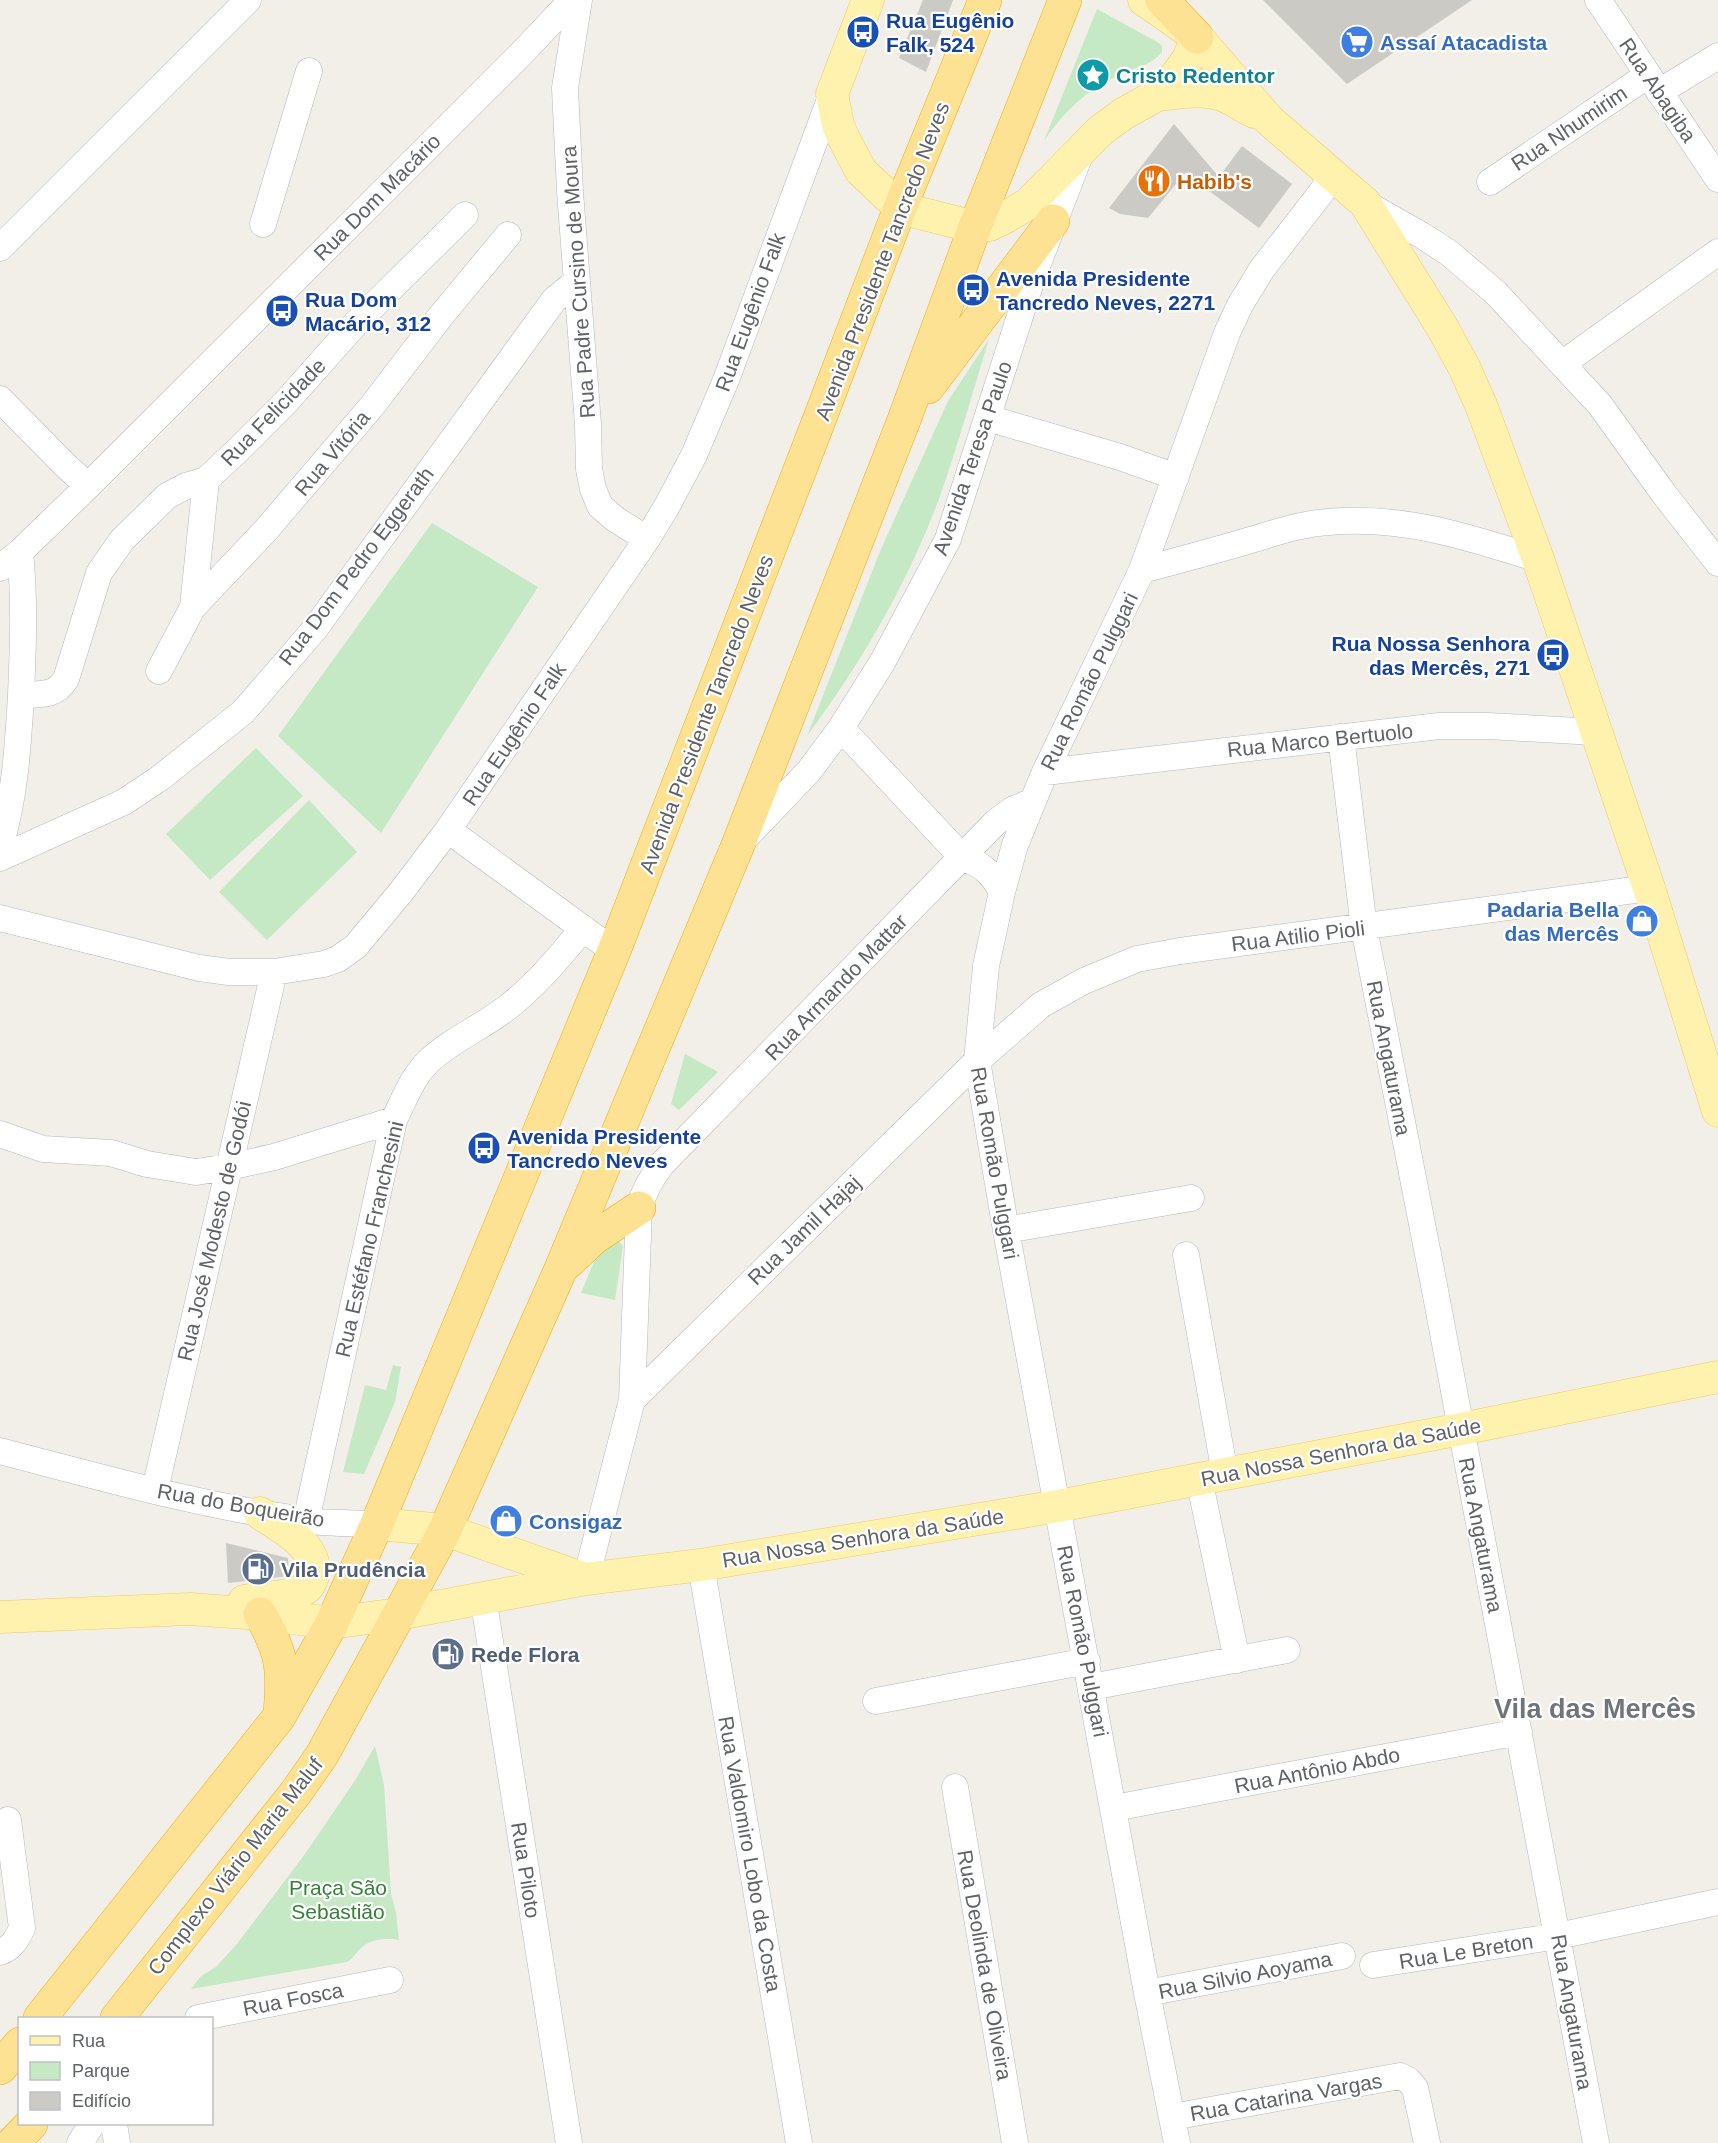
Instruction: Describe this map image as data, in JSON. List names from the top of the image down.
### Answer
{
  "streets": {
    "highway": ["Avenida Presidente Tancredo Neves", "Complexo Viário Maria Maluf"],
    "main road": [
      "Rua Eugênio Falk",
      "Avenida Teresa Paulo",
      "Rua Nossa Senhora da Saúde",
      "Rua do Boqueirão"
    ],
    "street": [
      "Rua Abagiba",
      "Rua Nhumirim",
      "Rua Dom Macário",
      "Rua Padre Cursino de Moura",
      "Rua Felicidade",
      "Rua Vitória",
      "Rua Dom Pedro Eggerath",
      "Rua Romão Pulggari",
      "Rua Marco Bertuolo",
      "Rua Atilio Pioli",
      "Rua Armando Mattar",
      "Rua Angaturama",
      "Rua Jamil Hajaj",
      "Rua José Modesto de Godói",
      "Rua Estéfano Franchesini",
      "Rua Antônio Abdo",
      "Rua Valdomiro Lobo da Costa",
      "Rua Piloto",
      "Rua Le Breton",
      "Rua Deolinda de Oliveira",
      "Rua Silvio Aoyama",
      "Rua Fosca",
      "Rua Catarina Vargas"
    ]
  },
  "crossings": [
    ["Rua Abagiba", "Rua Nhumirim"],
    ["Avenida Presidente Tancredo Neves", "Rua Nossa Senhora da Saúde"],
    ["Avenida Presidente Tancredo Neves", "Rua do Boqueirão"],
    ["Rua Padre Cursino de Moura", "Rua Eugênio Falk"],
    ["Rua Padre Cursino de Moura", "Rua Dom Pedro Eggerath"],
    ["Rua Eugênio Falk", "Rua José Modesto de Godói"],
    ["Rua Felicidade", "Rua Vitória"],
    ["Rua Romão Pulggari", "Rua Marco Bertuolo"],
    ["Rua Romão Pulggari", "Rua Atilio Pioli"],
    ["Rua Romão Pulggari", "Rua Armando Mattar"],
    ["Rua Romão Pulggari", "Rua Jamil Hajaj"],
    ["Rua Romão Pulggari", "Rua Nossa Senhora da Saúde"],
    ["Rua Romão Pulggari", "Rua Antônio Abdo"],
    ["Rua Romão Pulggari", "Rua Silvio Aoyama"],
    ["Rua Romão Pulggari", "Rua Catarina Vargas"],
    ["Rua Marco Bertuolo", "Rua Angaturama"],
    ["Rua Atilio Pioli", "Rua Angaturama"],
    ["Rua Atilio Pioli", "Rua Jamil Hajaj"],
    ["Rua Angaturama", "Rua Nossa Senhora da Saúde"],
    ["Rua Angaturama", "Rua Antônio Abdo"],
    ["Rua Angaturama", "Rua Le Breton"],
    ["Rua José Modesto de Godói", "Rua do Boqueirão"],
    ["Rua Estéfano Franchesini", "Rua do Boqueirão"],
    ["Rua Nossa Senhora da Saúde", "Rua do Boqueirão"],
    ["Rua Nossa Senhora da Saúde", "Rua Valdomiro Lobo da Costa"],
    ["Rua Nossa Senhora da Saúde", "Complexo Viário Maria Maluf"],
    ["Rua Nossa Senhora da Saúde", "Rua Piloto"]
  ],
  "districts": ["Vila das Mercês"],
  "parks": ["Praça São Sebastião"],
  "places": {
    "bus stop": [
      "Rua Eugênio Falk, 524",
      "Avenida Presidente Tancredo Neves, 2271",
      "Rua Dom Macário, 312",
      "Rua Nossa Senhora das Mercês, 271",
      "Avenida Presidente Tancredo Neves"
    ],
    "supermarket": ["Assaí Atacadista"],
    "place": ["Cristo Redentor"],
    "restaurant": ["Habib's"],
    "shop": ["Padaria Bella das Mercês", "Consigaz"],
    "fuel station": ["Vila Prudência", "Rede Flora"]
  },
  "legend": ["Rua", "Parque", "Edifício"]
}
